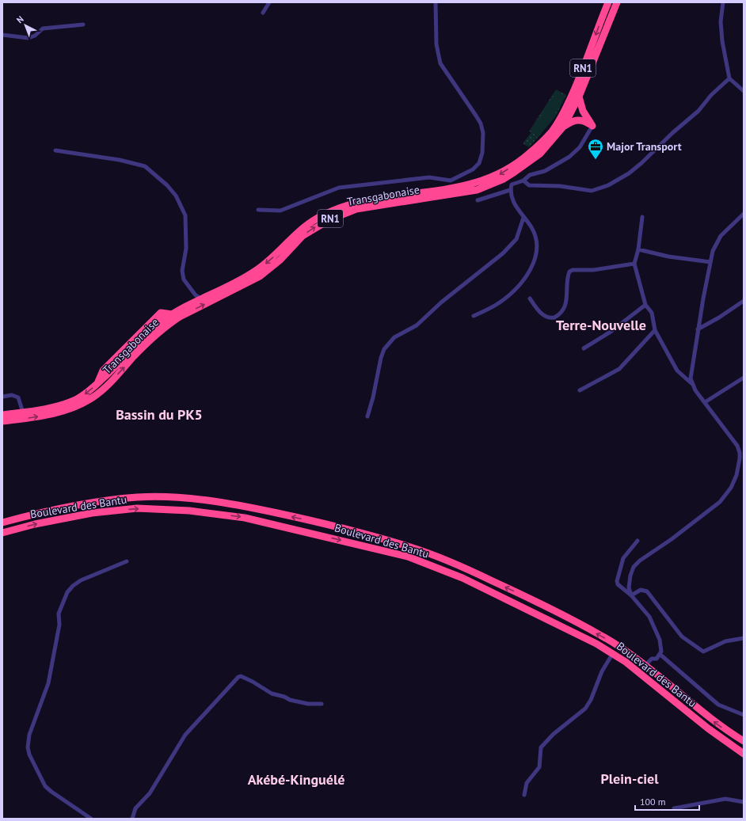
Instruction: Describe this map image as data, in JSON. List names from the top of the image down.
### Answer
{
  "streets": {
    "highway": ["RN1", "Transgabonaise", "Boulevard des Bantu"]
  },
  "districts": [
    "Terre-Nouvelle",
    "Bassin du PK5",
    "Plein-ciel",
    "Akébé-Kinguélé"
  ],
  "places": {
    "office": ["Major Transport"]
  },
  "scale_bar": "100 m",
  "north": "top left"
}
